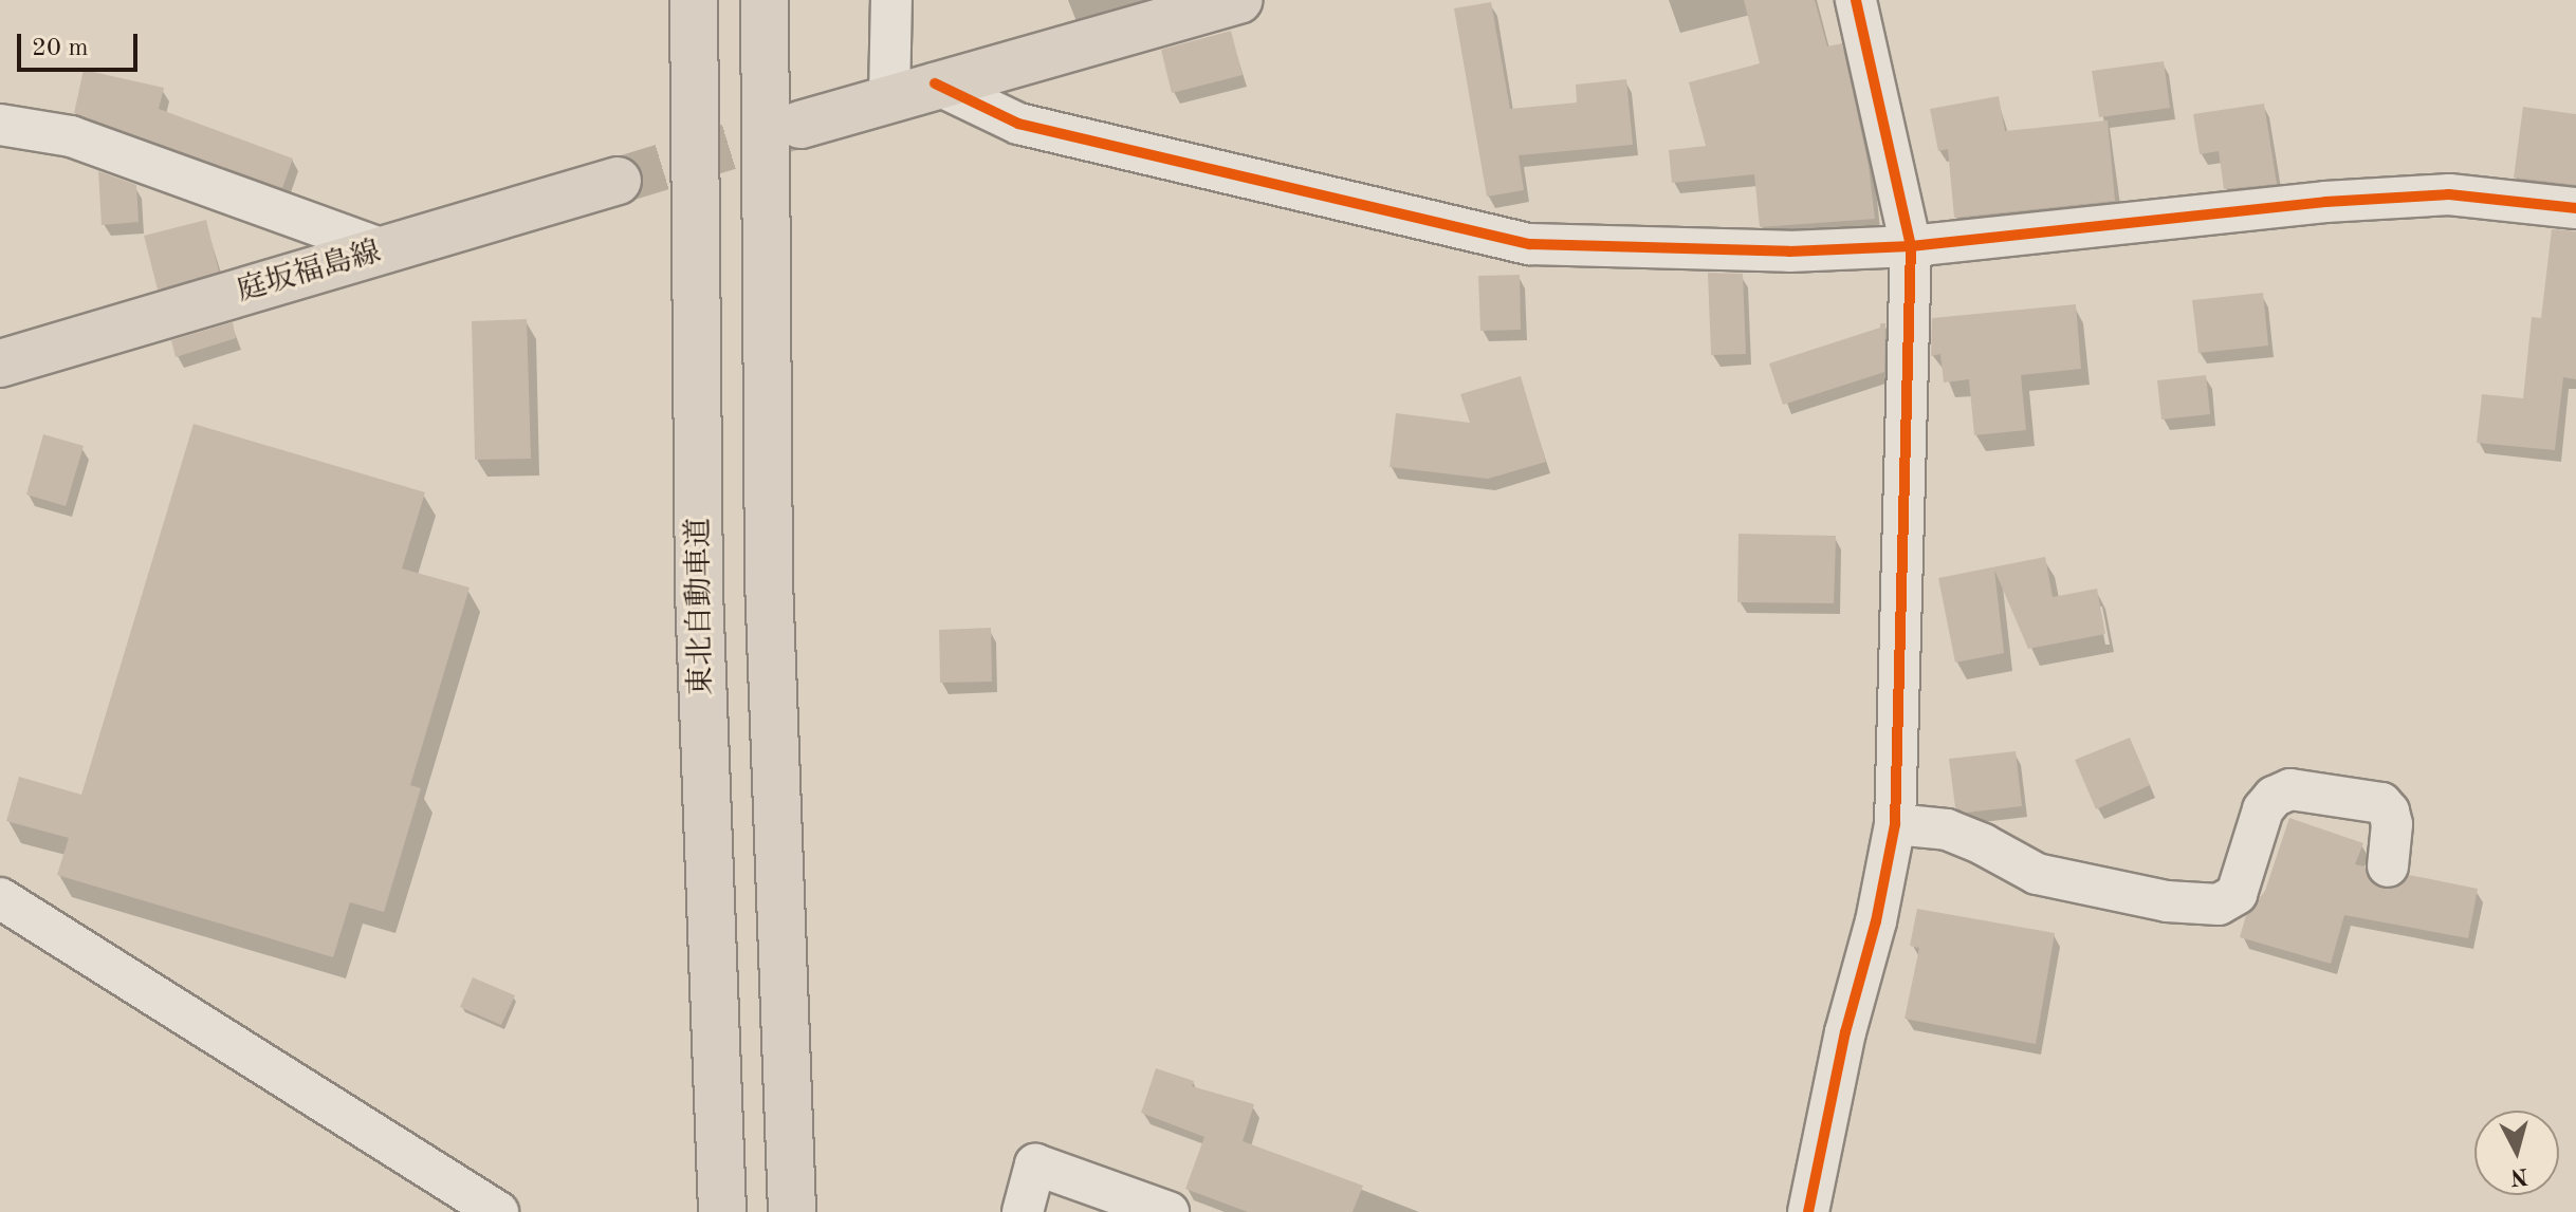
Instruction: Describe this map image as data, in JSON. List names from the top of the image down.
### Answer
{
  "streets": {
    "main road": ["庭坂福島線", "東北自動車道"]
  },
  "scale_bar": "20 m",
  "north": "bottom"
}
